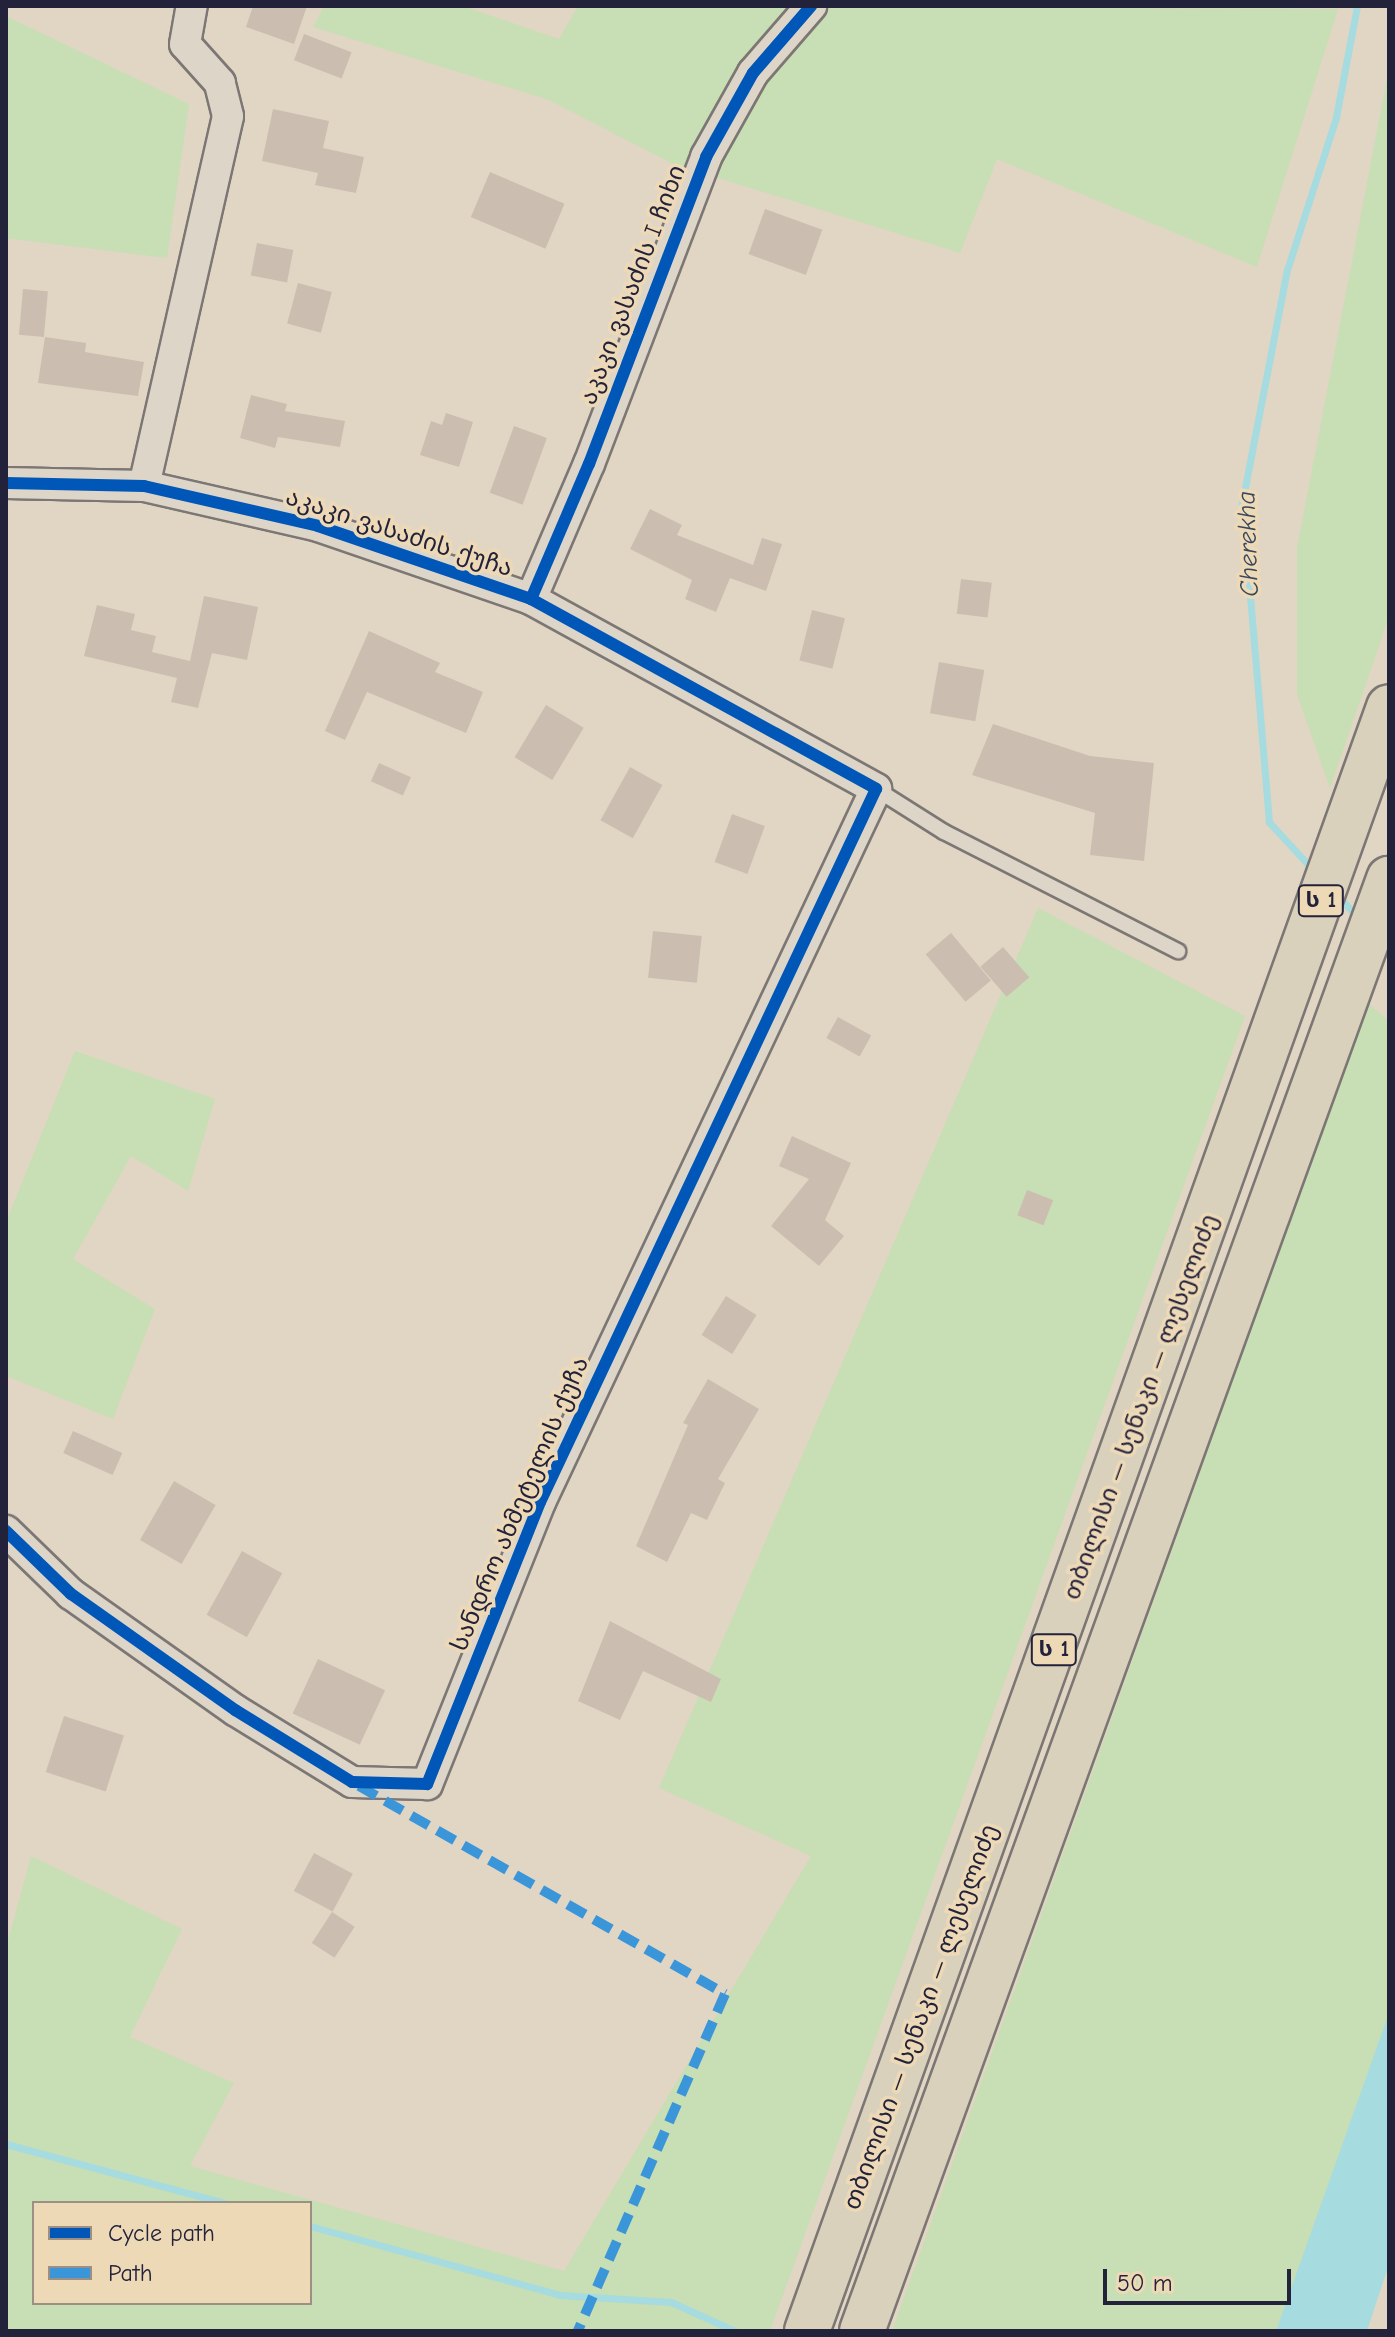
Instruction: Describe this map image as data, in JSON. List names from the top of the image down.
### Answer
{
  "streets": {
    "highway": ["ს 1", "თბილისი — სენაკი — ლესელიძე"],
    "street": ["აკაკი ვასაძის I ჩიხი", "აკაკი ვასაძის ქუჩა", "სანდრო ახმეტელის ქუჩა"]
  },
  "crossings": [
    ["აკაკი ვასაძის I ჩიხი", "აკაკი ვასაძის ქუჩა"],
    ["აკაკი ვასაძის ქუჩა", "სანდრო ახმეტელის ქუჩა"]
  ],
  "water": ["Cherekha"],
  "legend": ["Cycle path", "Path"],
  "scale_bar": "50 m"
}
